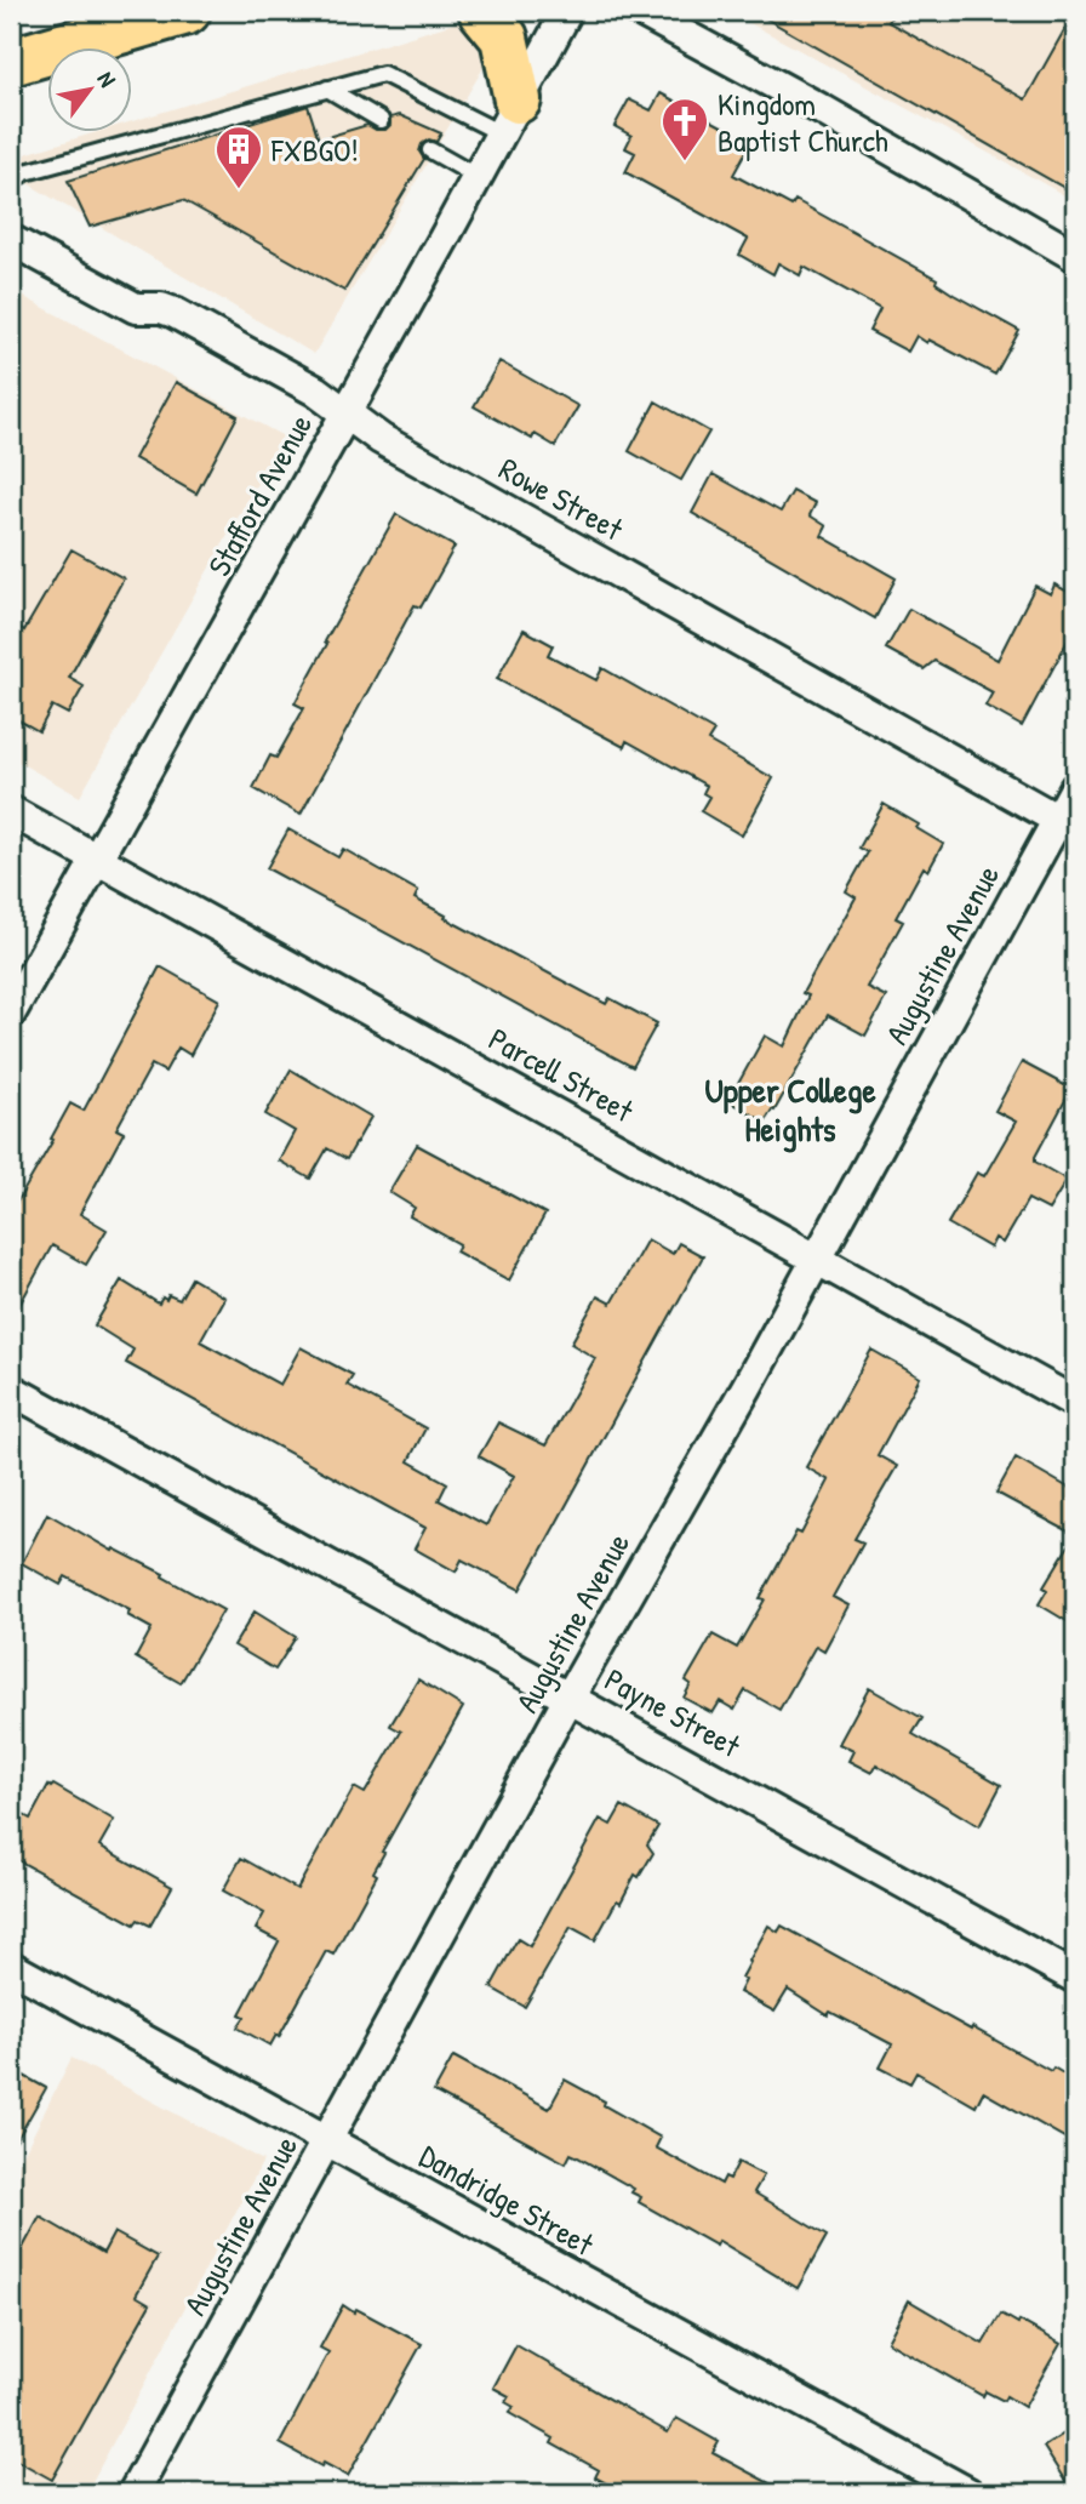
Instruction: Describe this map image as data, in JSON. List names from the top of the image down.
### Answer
{
  "streets": {
    "street": [
      "Stafford Avenue",
      "Rowe Street",
      "Augustine Avenue",
      "Parcell Street",
      "Payne Street",
      "Dandridge Street"
    ]
  },
  "crossings": [
    ["Stafford Avenue", "Rowe Street"],
    ["Stafford Avenue", "Parcell Street"],
    ["Rowe Street", "Augustine Avenue"],
    ["Augustine Avenue", "Parcell Street"],
    ["Augustine Avenue", "Payne Street"],
    ["Augustine Avenue", "Dandridge Street"]
  ],
  "districts": ["Upper College Heights"],
  "places": {
    "church": ["Kingdom Baptist Church"],
    "building": ["FXBGO!"]
  },
  "north": "top right"
}
